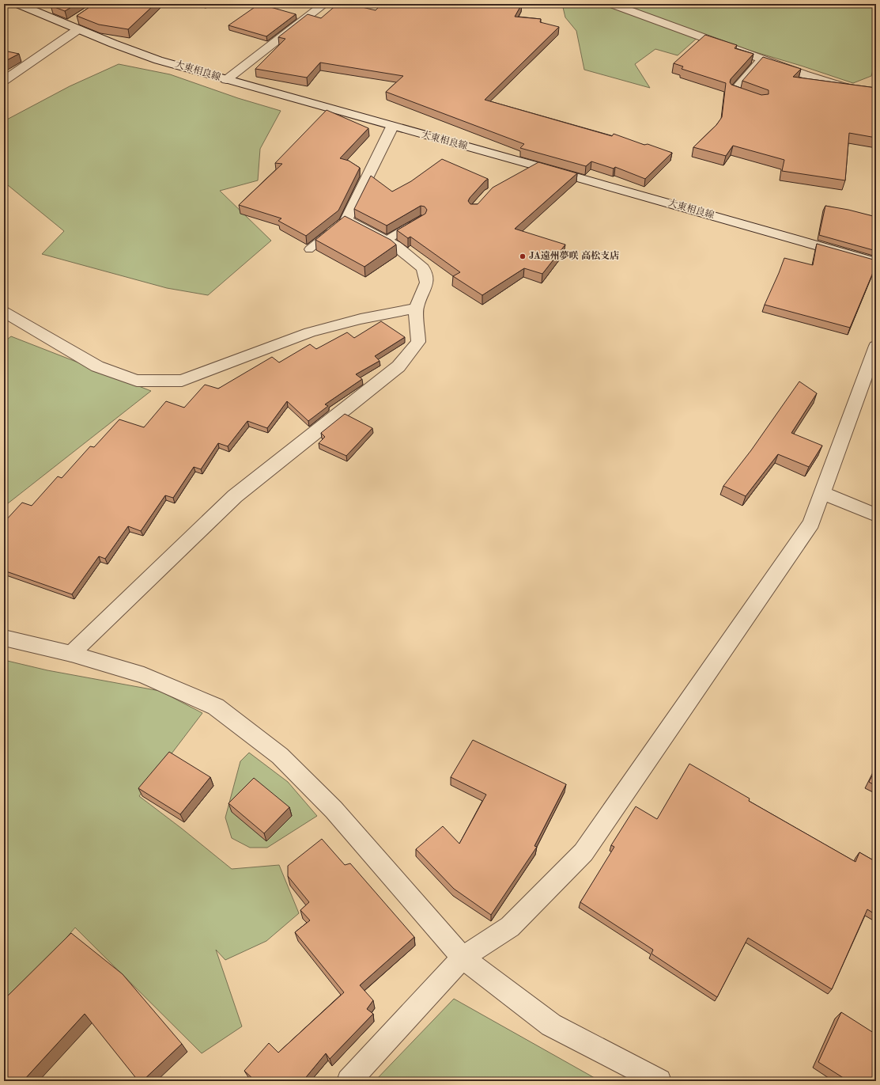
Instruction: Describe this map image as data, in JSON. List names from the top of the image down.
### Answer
{
  "streets": {
    "street": ["大東相良線"]
  },
  "places": ["JA遠州夢咲 高松支店"]
}
